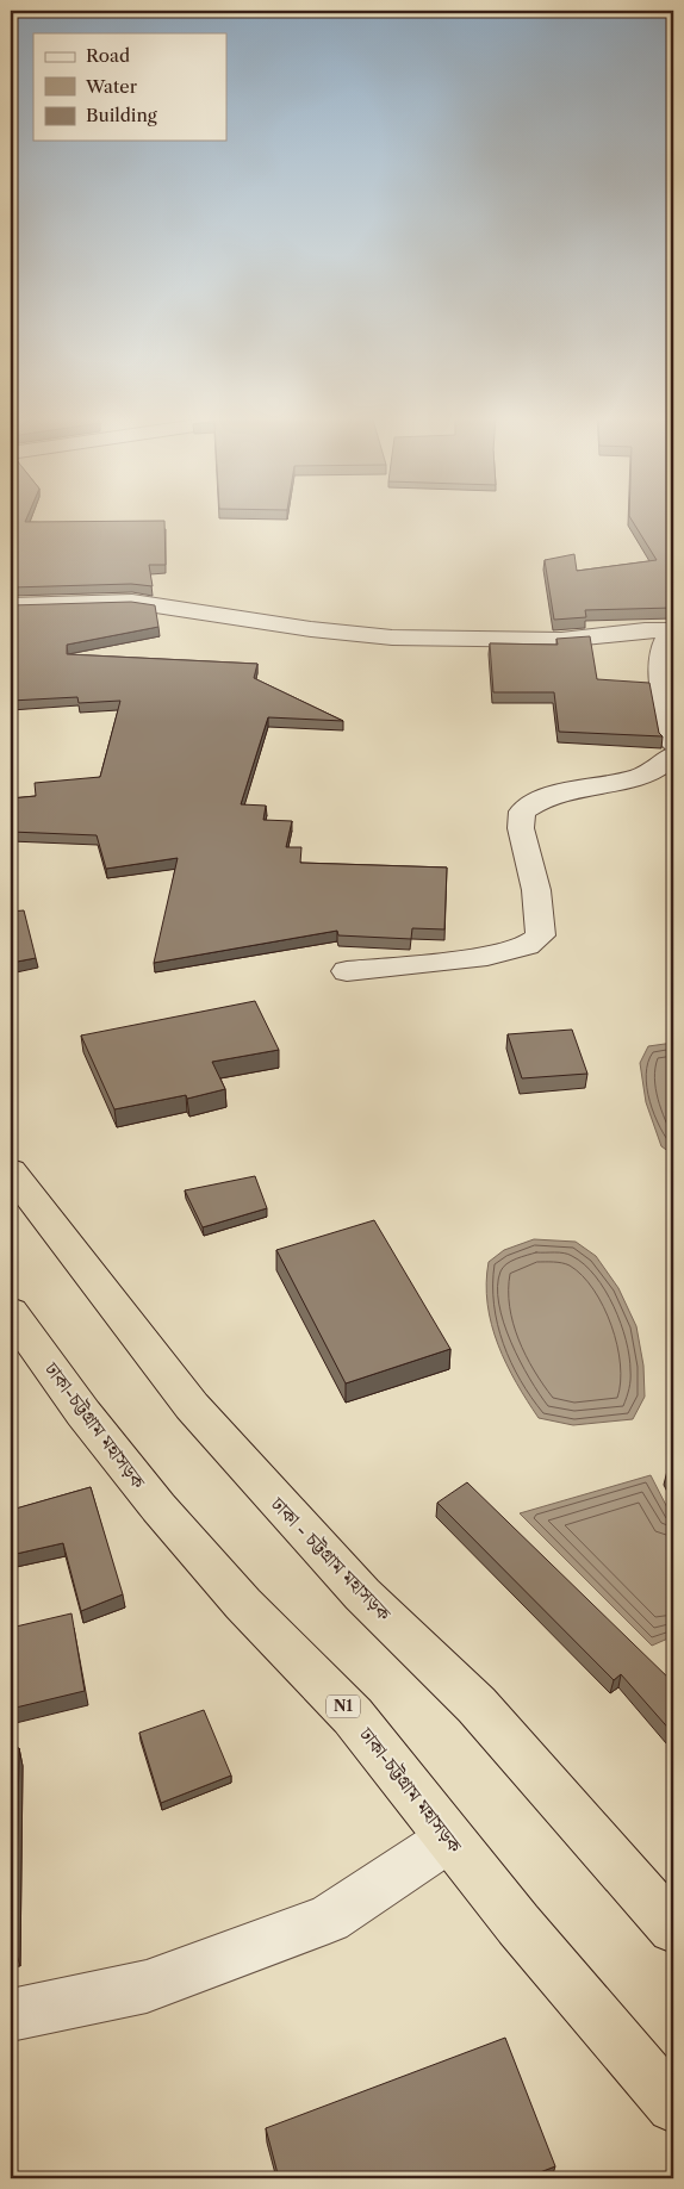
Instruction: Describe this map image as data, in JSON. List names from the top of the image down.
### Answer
{
  "streets": {
    "highway": ["ঢাকা-চট্টগ্রাম মহাসড়ক", "ঢাকা - চট্টগ্রাম মহাসড়ক", "N1"]
  },
  "legend": ["Road", "Water", "Building"]
}
